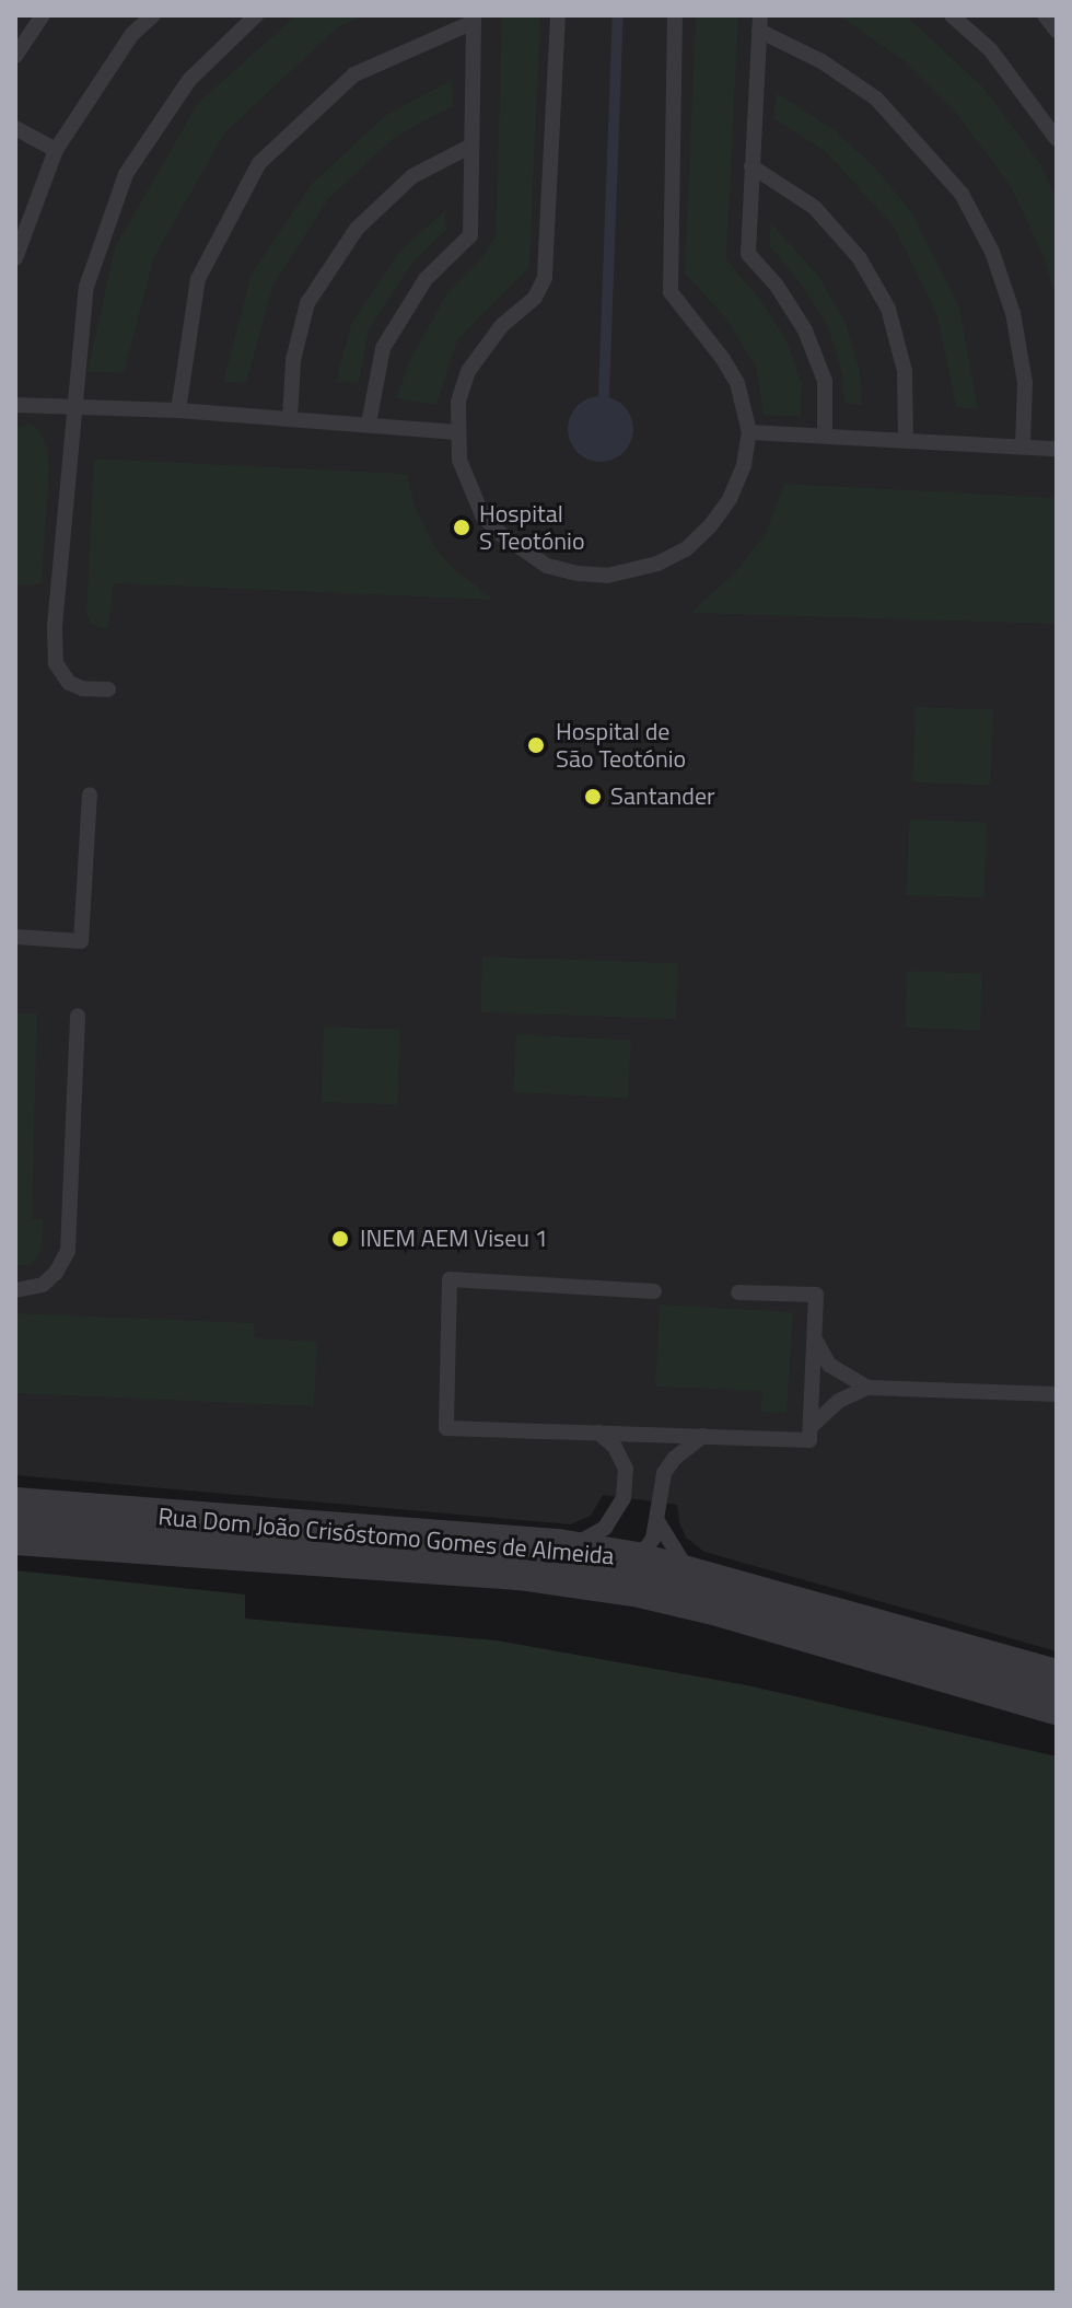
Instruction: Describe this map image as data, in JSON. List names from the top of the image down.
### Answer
{
  "streets": {
    "street": ["Rua Dom João Crisóstomo Gomes de Almeida"]
  },
  "places": [
    "Hospital S Teotónio",
    "Hospital de São Teotónio",
    "Santander",
    "INEM AEM Viseu 1"
  ]
}
